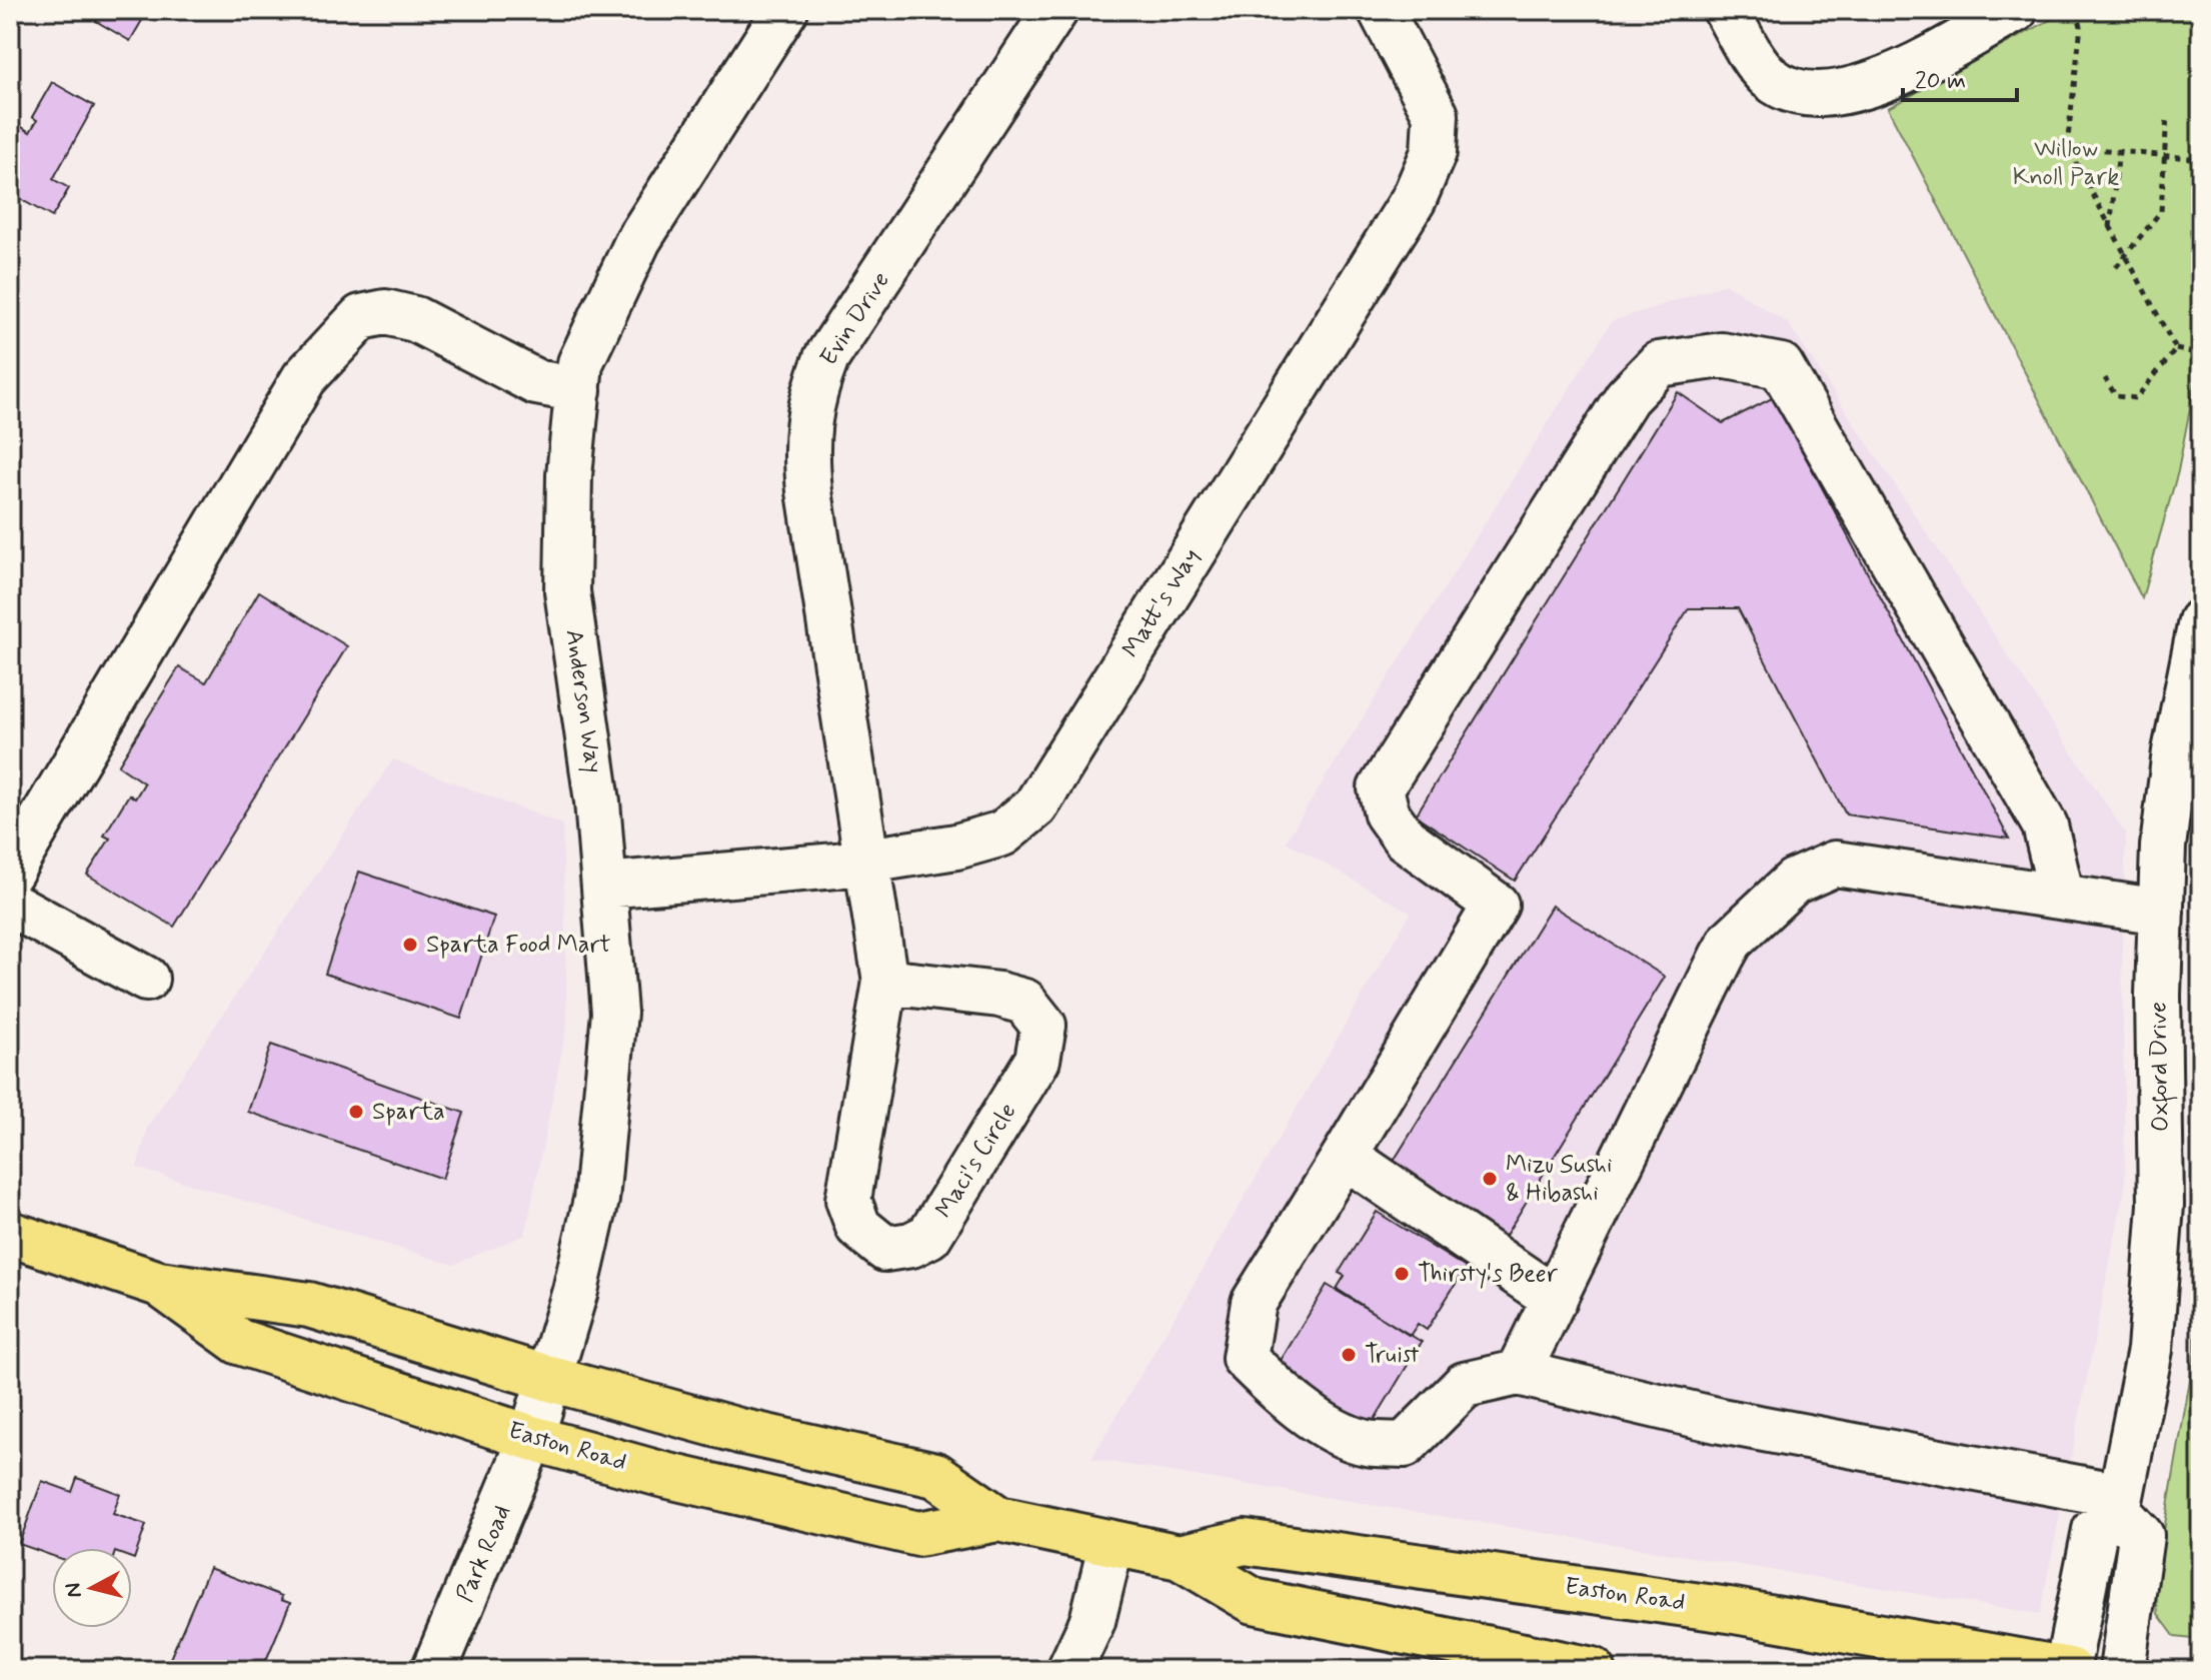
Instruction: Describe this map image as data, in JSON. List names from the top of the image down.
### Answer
{
  "streets": {
    "highway": ["Easton Road"],
    "street": [
      "Evin Drive",
      "Matt's Way",
      "Anderson Way",
      "Oxford Drive",
      "Maci's Circle",
      "Park Road"
    ]
  },
  "crossings": [
    ["Evin Drive", "Matt's Way"],
    ["Evin Drive", "Maci's Circle"],
    ["Matt's Way", "Anderson Way"],
    ["Matt's Way", "Maci's Circle"],
    ["Anderson Way", "Easton Road"],
    ["Anderson Way", "Park Road"],
    ["Oxford Drive", "Easton Road"],
    ["Easton Road", "Park Road"]
  ],
  "parks": ["Willow Knoll Park"],
  "places": [
    "Sparta Food Mart",
    "Sparta",
    "Mizu Sushi & Hibashi",
    "Thirsty's Beer",
    "Truist"
  ],
  "scale_bar": "20 m",
  "north": "left"
}
